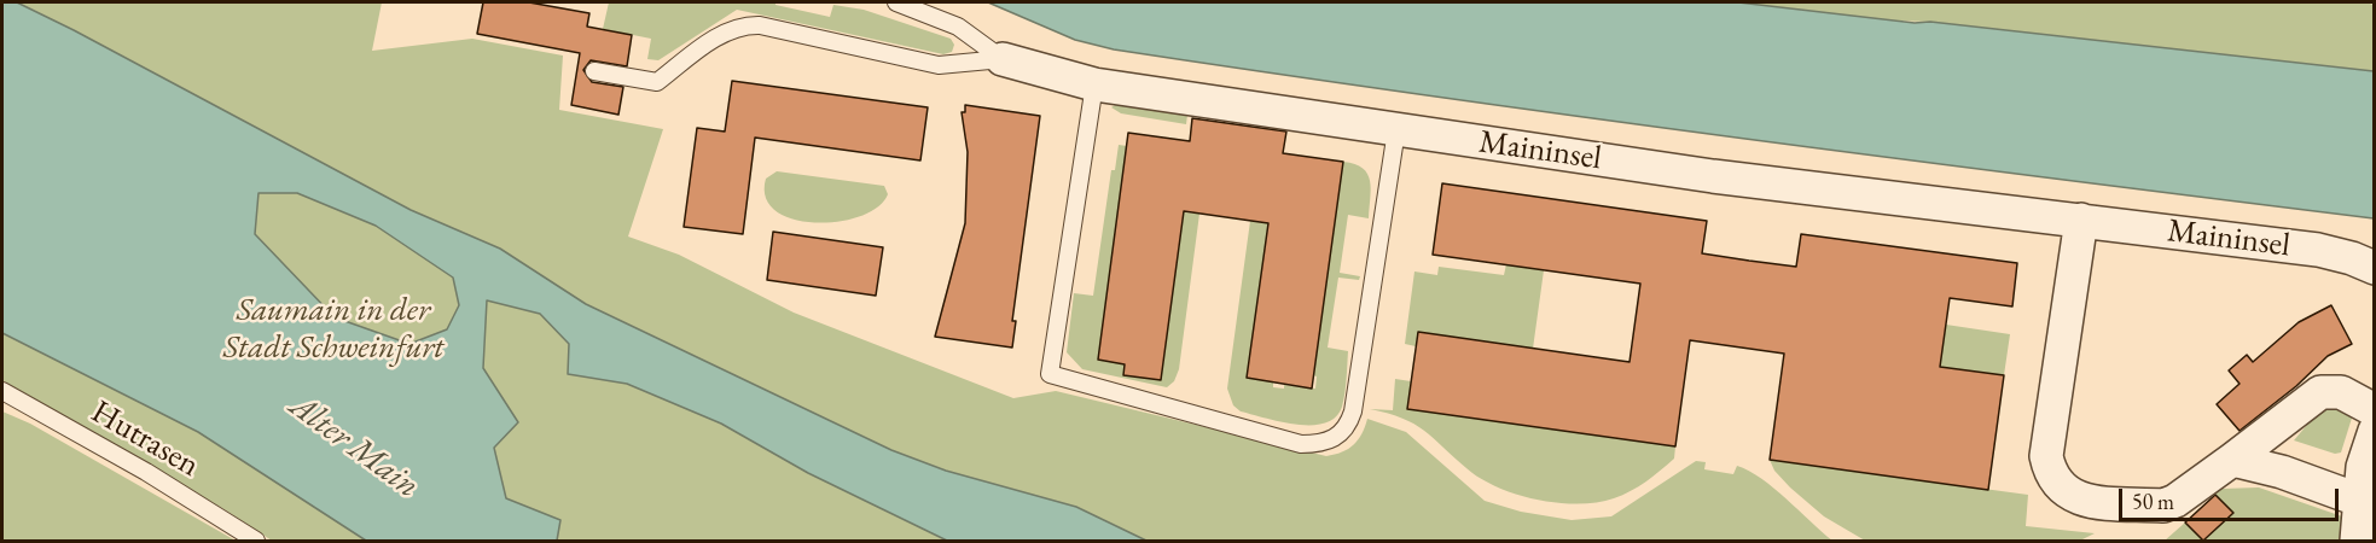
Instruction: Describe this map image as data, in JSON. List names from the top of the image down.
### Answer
{
  "streets": {
    "street": ["Maininsel"],
    "lane": ["Hutrasen"]
  },
  "water": ["Alter Main"],
  "parks": ["Saumain in der Stadt Schweinfurt"],
  "scale_bar": "50 m"
}
